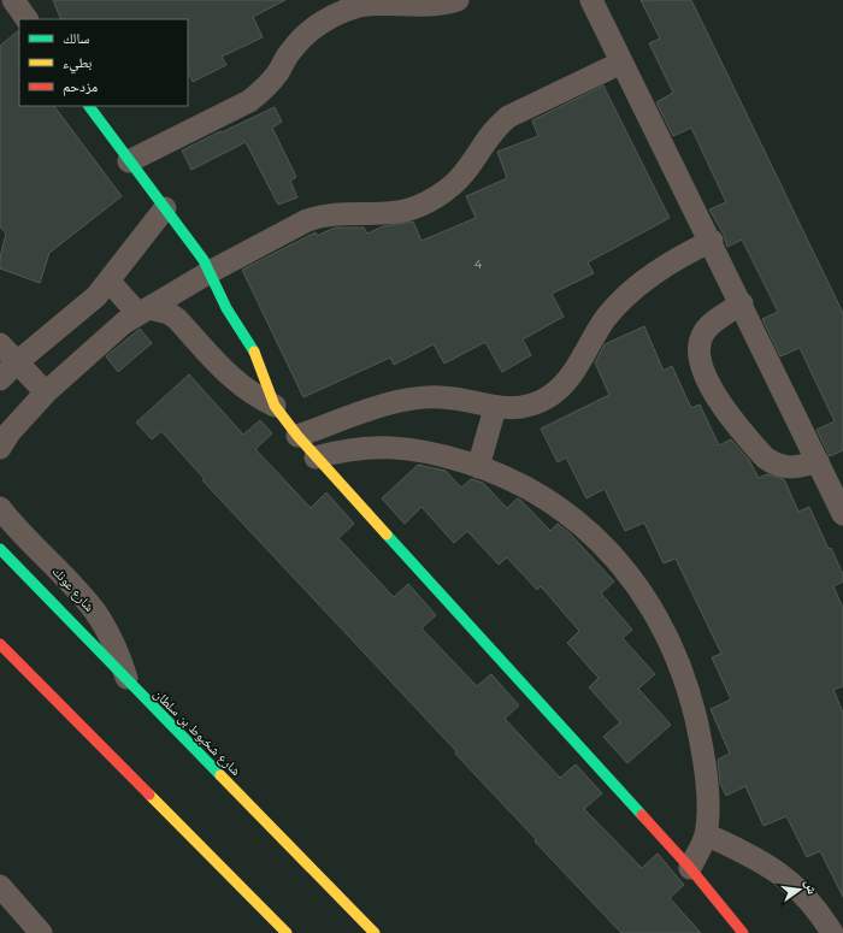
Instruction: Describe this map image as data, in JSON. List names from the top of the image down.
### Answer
{
  "streets": {
    "street": ["شارع عونك", "شارع شخبوط بن سلطان"]
  },
  "crossings": [
    ["شارع عونك", "شارع شخبوط بن سلطان"]
  ],
  "house_numbers": ["4"],
  "legend": ["سالك", "بطيء", "مزدحم"],
  "north": "right"
}
